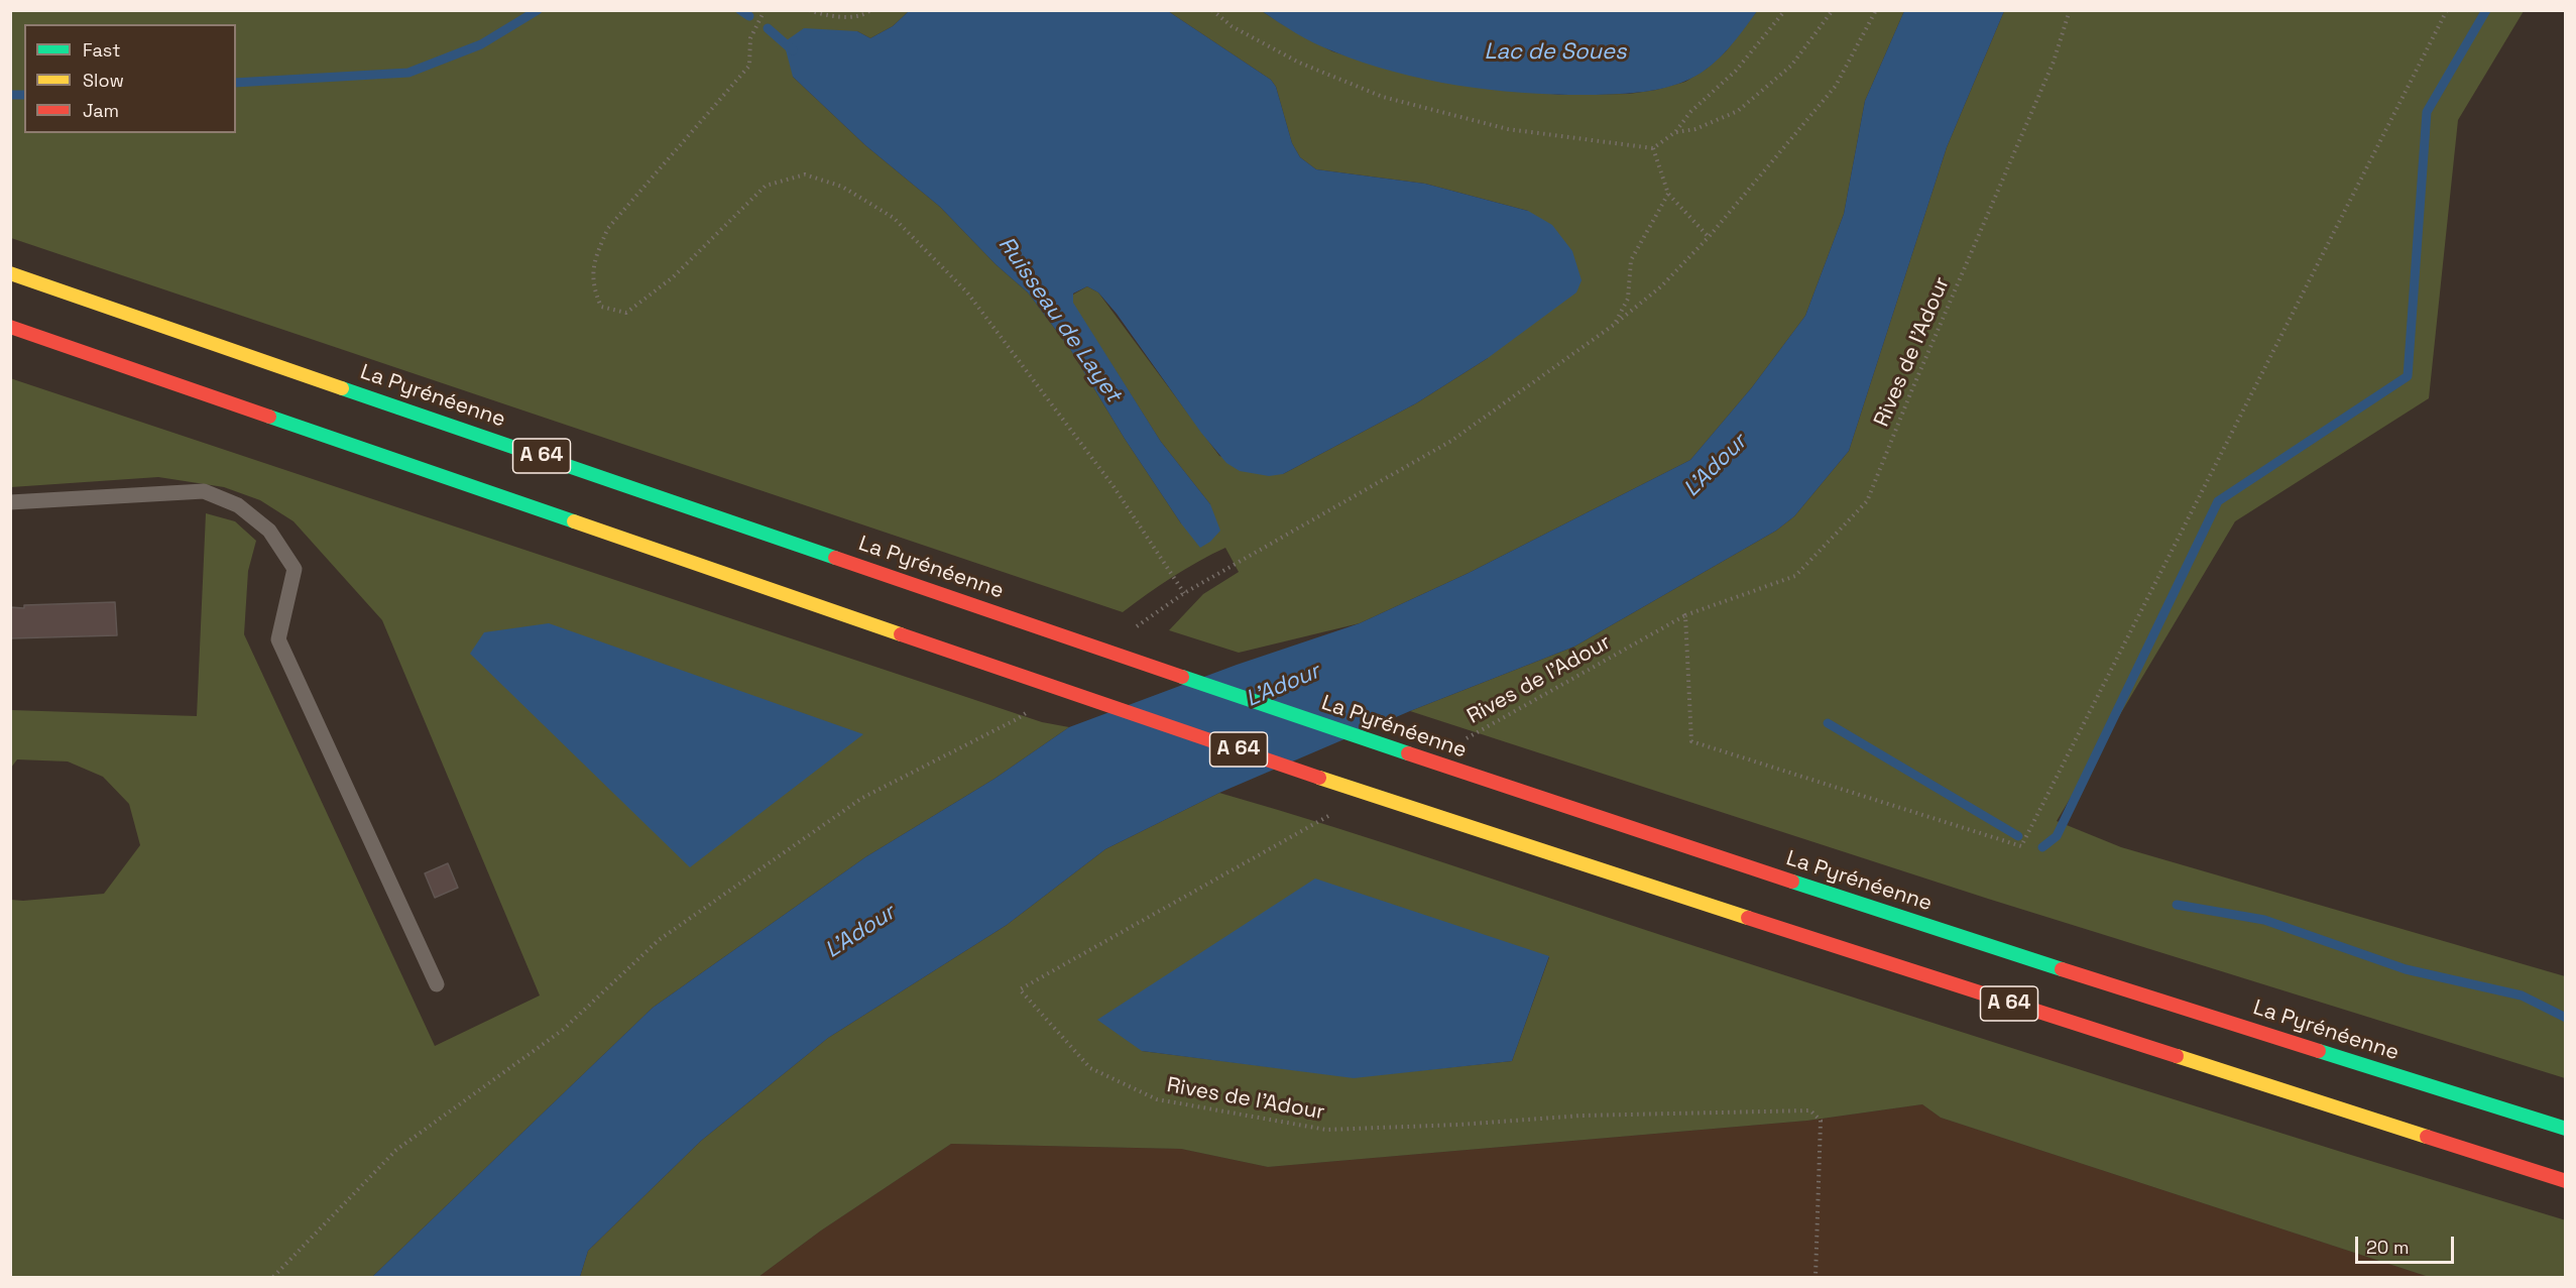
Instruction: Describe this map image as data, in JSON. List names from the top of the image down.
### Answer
{
  "streets": {
    "highway": ["La Pyrénéenne", "A 64"],
    "path": ["Rives de l'Adour"]
  },
  "water": ["Lac de Soues", "Ruisseau de Layet", "L'Adour"],
  "legend": ["Fast", "Slow", "Jam"],
  "scale_bar": "20 m"
}
